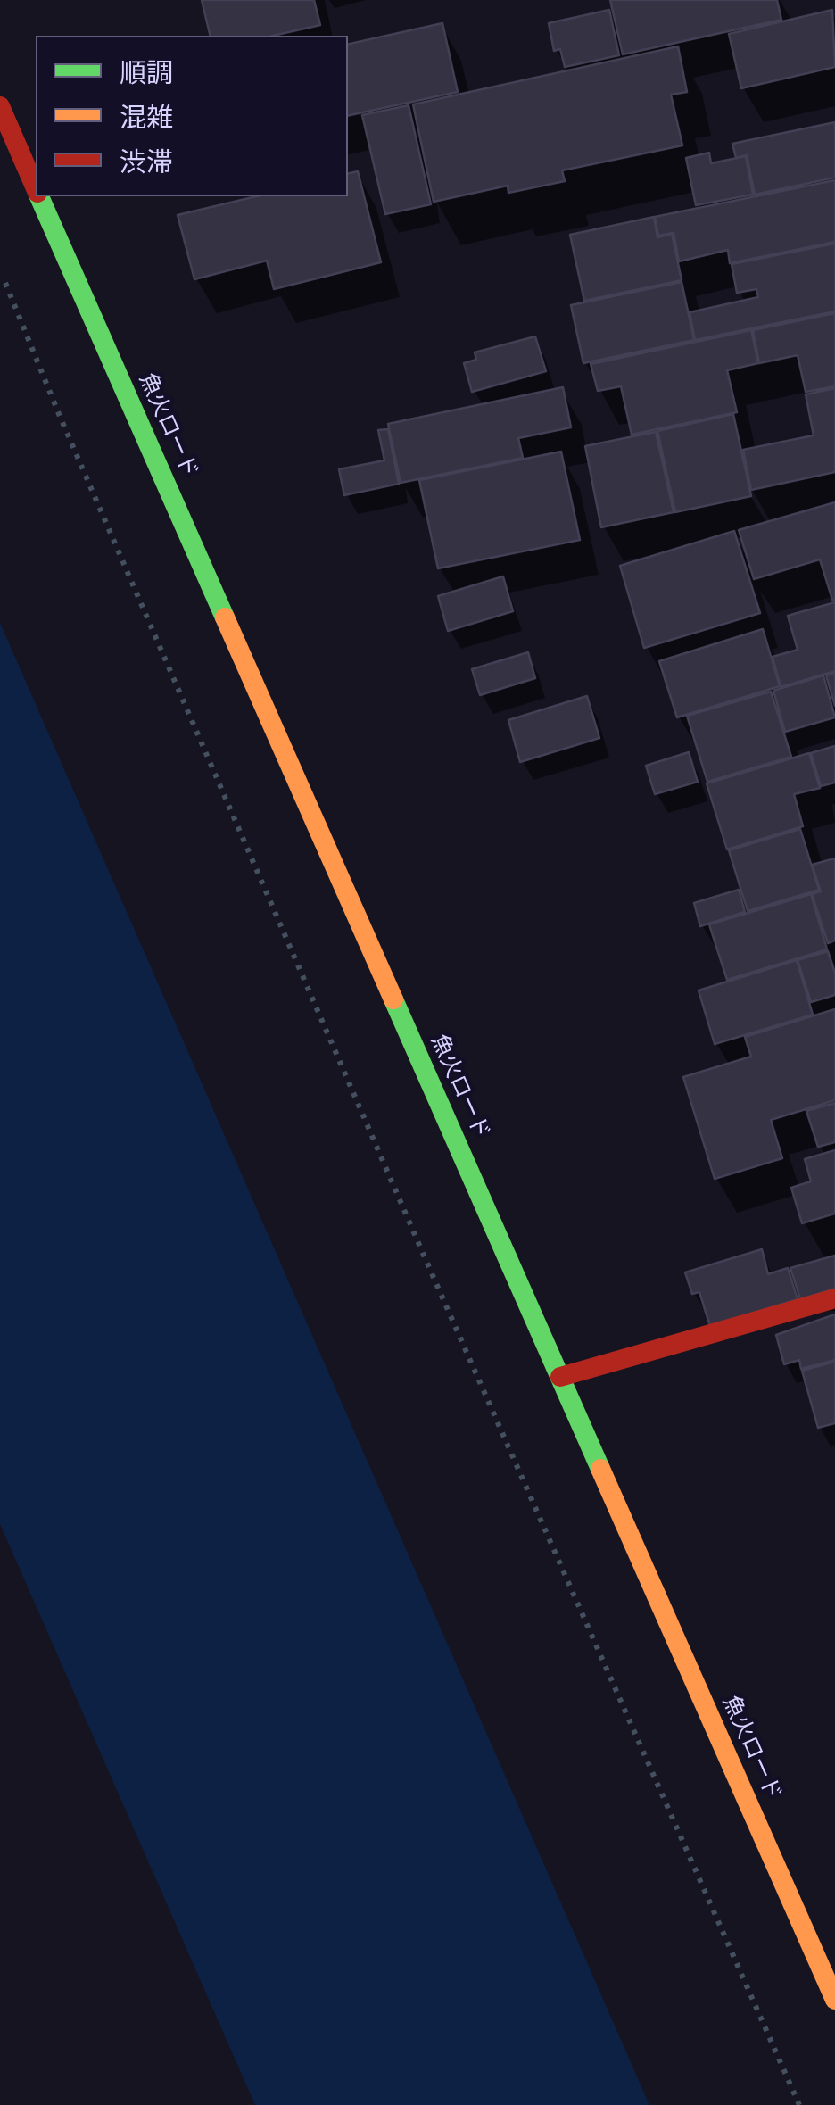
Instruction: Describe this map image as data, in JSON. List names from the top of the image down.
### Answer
{
  "streets": {
    "street": ["魚火ロード"]
  },
  "legend": ["順調", "混雑", "渋滞"]
}
